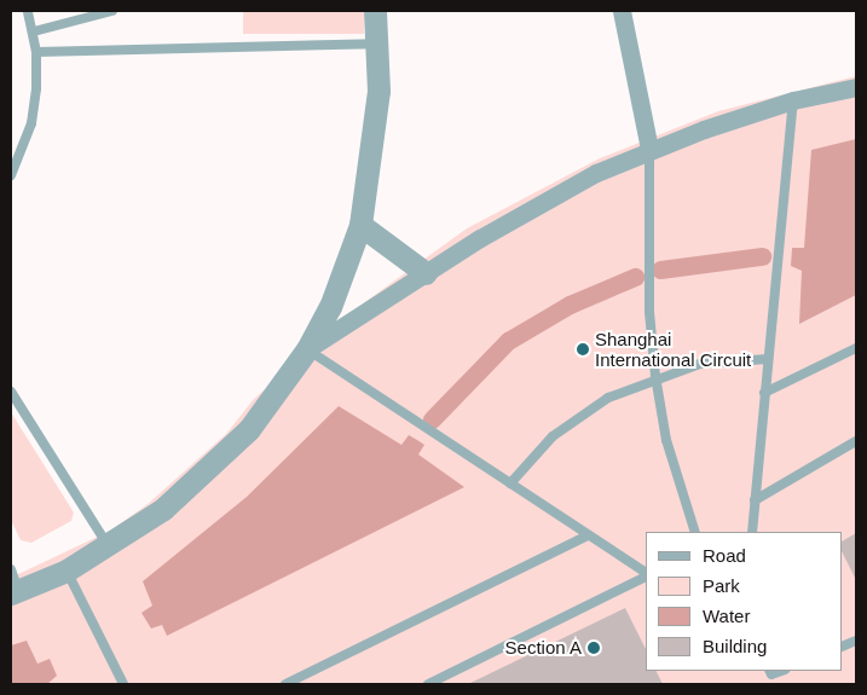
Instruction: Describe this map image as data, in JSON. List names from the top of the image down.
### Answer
{
  "places": ["Shanghai International Circuit", "Section A"],
  "legend": [
    "Road",
    "Park",
    "Water",
    "Building"
  ]
}
